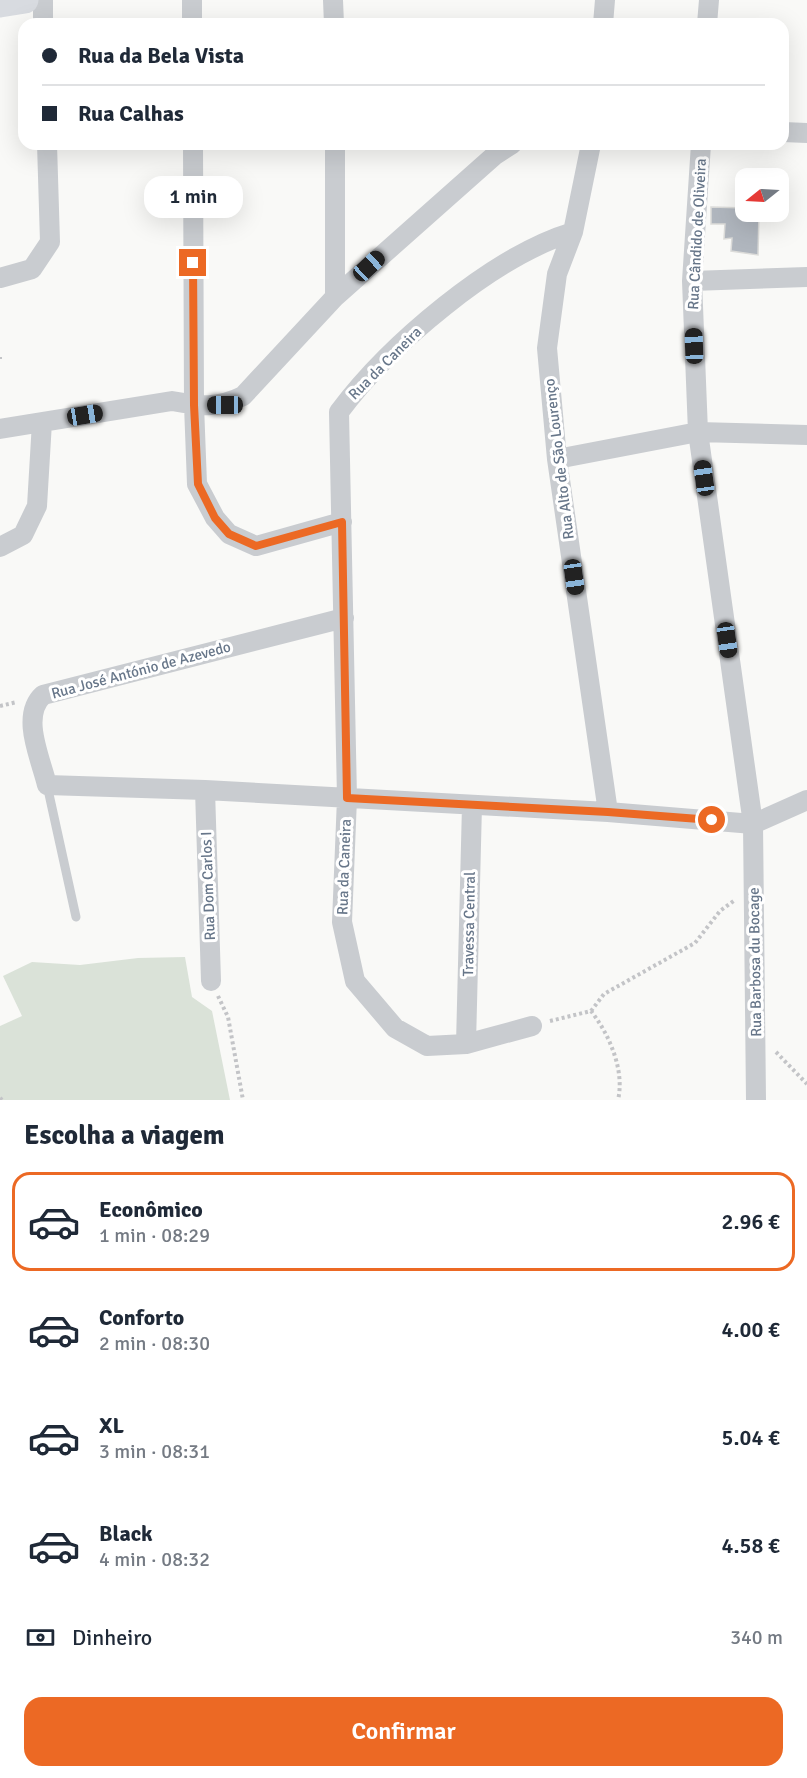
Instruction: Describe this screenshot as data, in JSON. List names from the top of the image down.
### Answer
{
  "streets": {
    "street": [
      "Rua Cândido de Oliveira",
      "Rua da Caneira",
      "Rua Alto de São Lourenço",
      "Rua José António de Azevedo",
      "Rua Dom Carlos I",
      "Travessa Central",
      "Rua Barbosa du Bocage"
    ]
  },
  "crossings": [
    ["Rua Cândido de Oliveira", "Rua Barbosa du Bocage"],
    ["Rua da Caneira", "Rua Alto de São Lourenço"],
    ["Rua da Caneira", "Rua José António de Azevedo"],
    ["Rua da Caneira", "Travessa Central"]
  ],
  "north": "left",
  "page": {
    "banner": ["Rua da Bela Vista", "Rua Calhas"],
    "bubble": "1 min",
    "heading": "Escolha a viagem",
    "list": [
      {
        "name": "Econômico",
        "note": "1 min · 08:29",
        "value": "2.96 €"
      },
      {
        "name": "Conforto",
        "note": "2 min · 08:30",
        "value": "4.00 €"
      },
      {
        "name": "XL",
        "note": "3 min · 08:31",
        "value": "5.04 €"
      },
      {
        "name": "Black",
        "note": "4 min · 08:32",
        "value": "4.58 €"
      }
    ],
    "pay": ["Dinheiro", "340 m"],
    "buttons": "Confirmar"
  }
}
